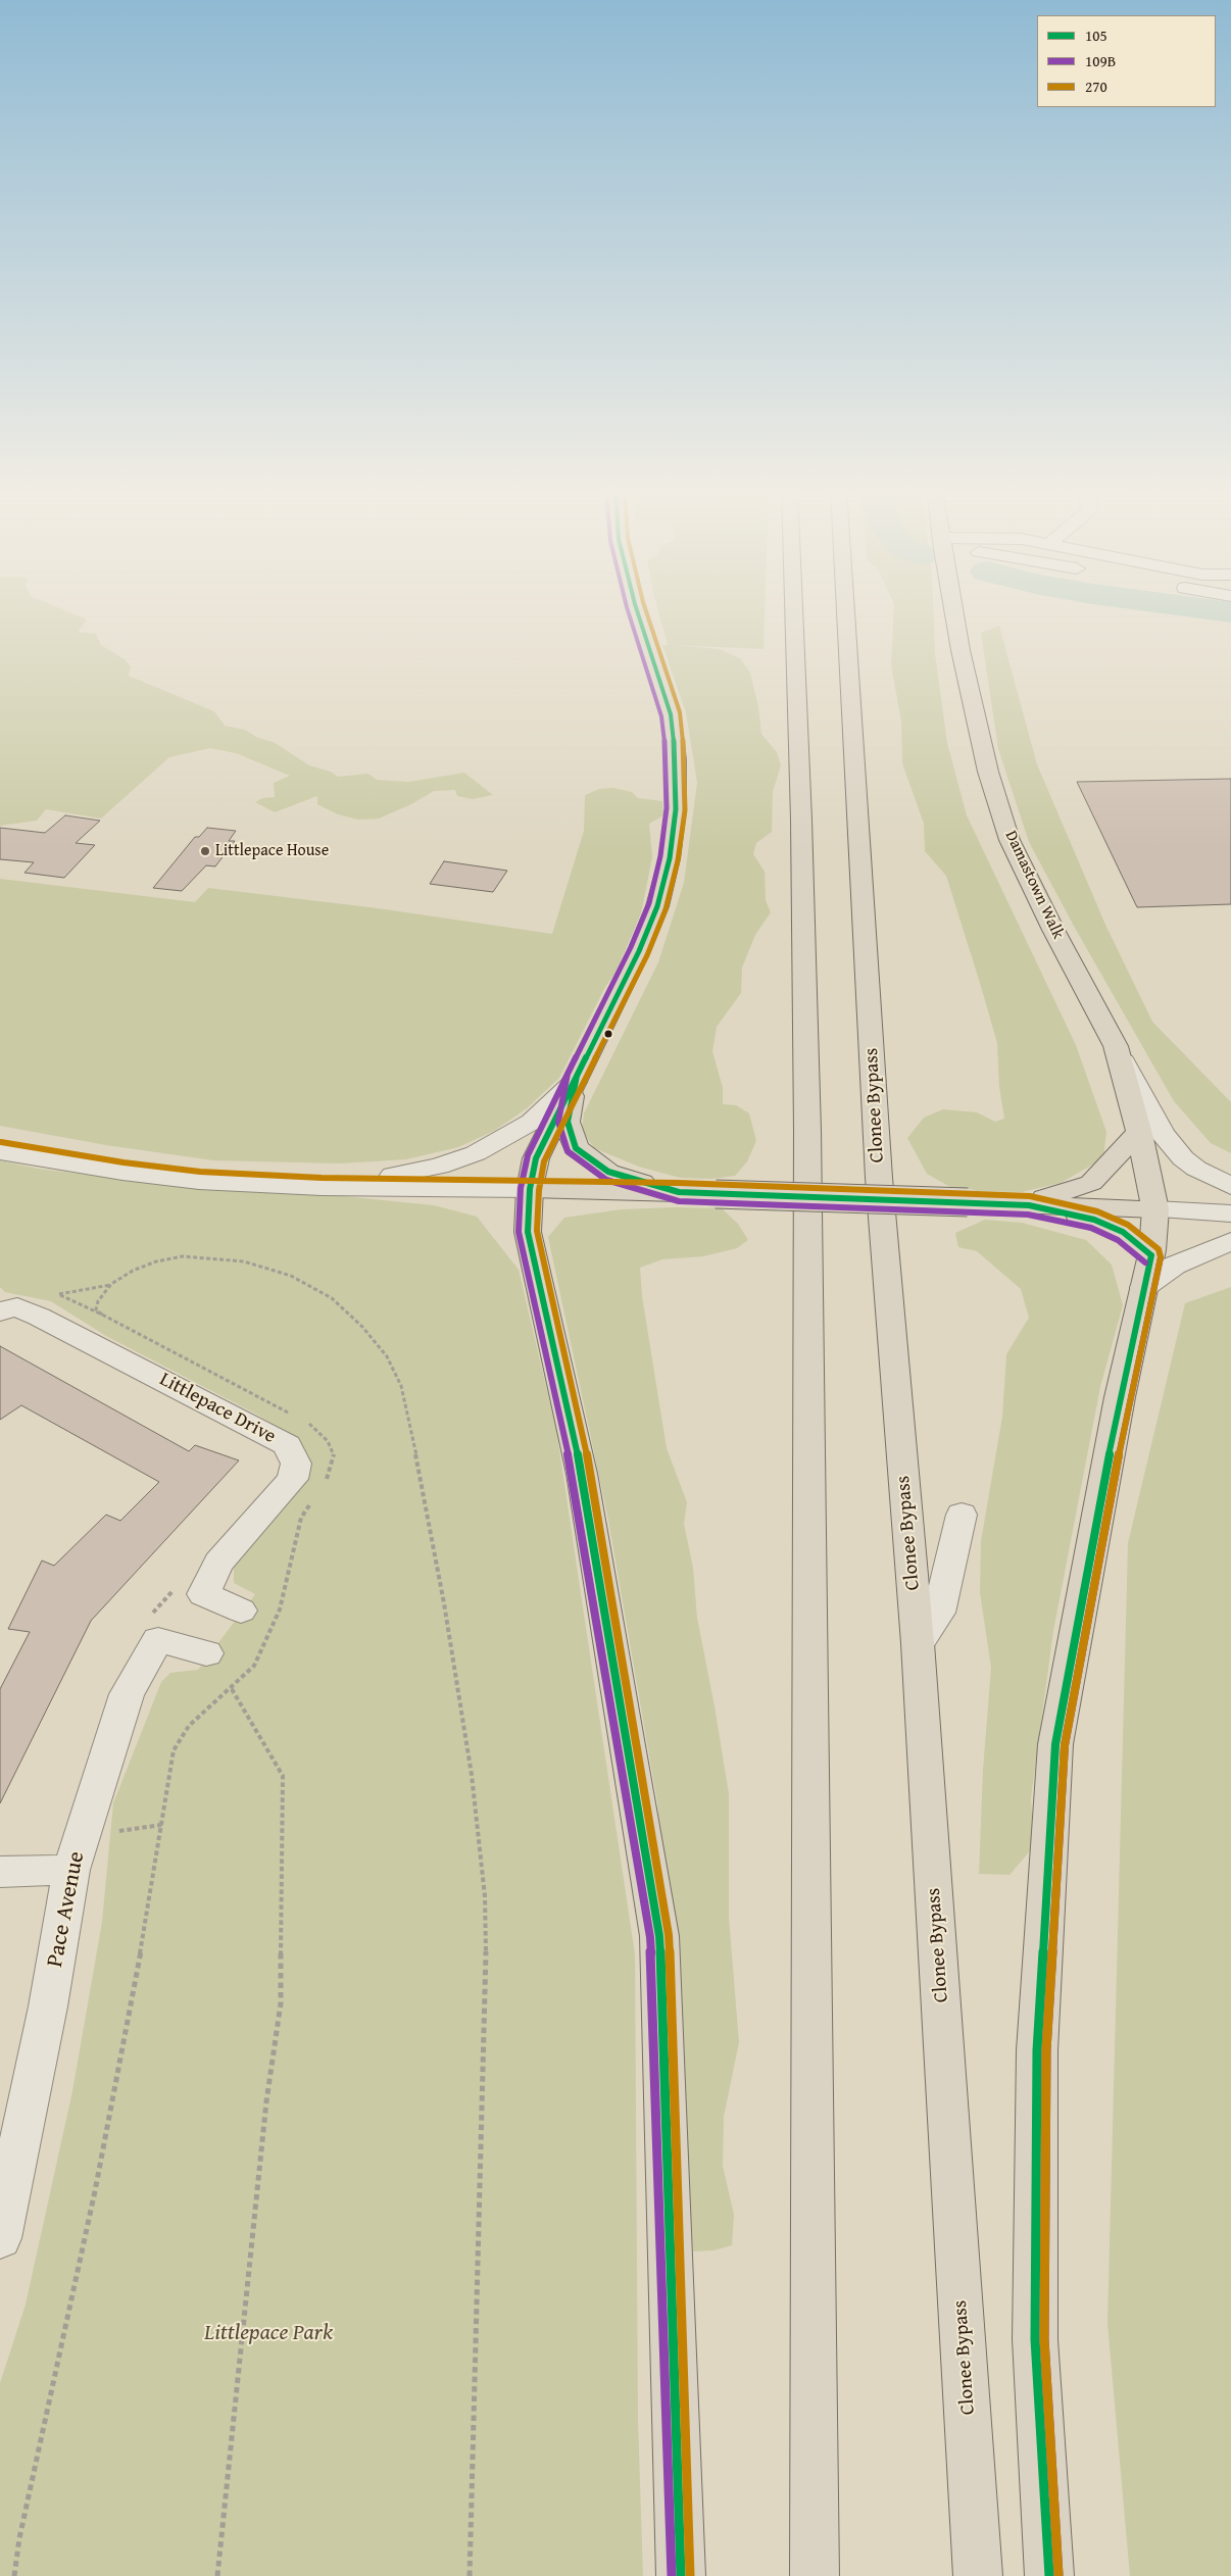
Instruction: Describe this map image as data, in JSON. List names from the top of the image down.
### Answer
{
  "streets": {
    "main road": ["Damastown Walk", "Clonee Bypass"],
    "street": ["Littlepace Drive", "Pace Avenue"]
  },
  "parks": ["Littlepace Park"],
  "places": ["Littlepace House"],
  "lines": ["transit line 105", "transit line 109B", "transit line 270"],
  "legend": ["105", "109B", "270"]
}
